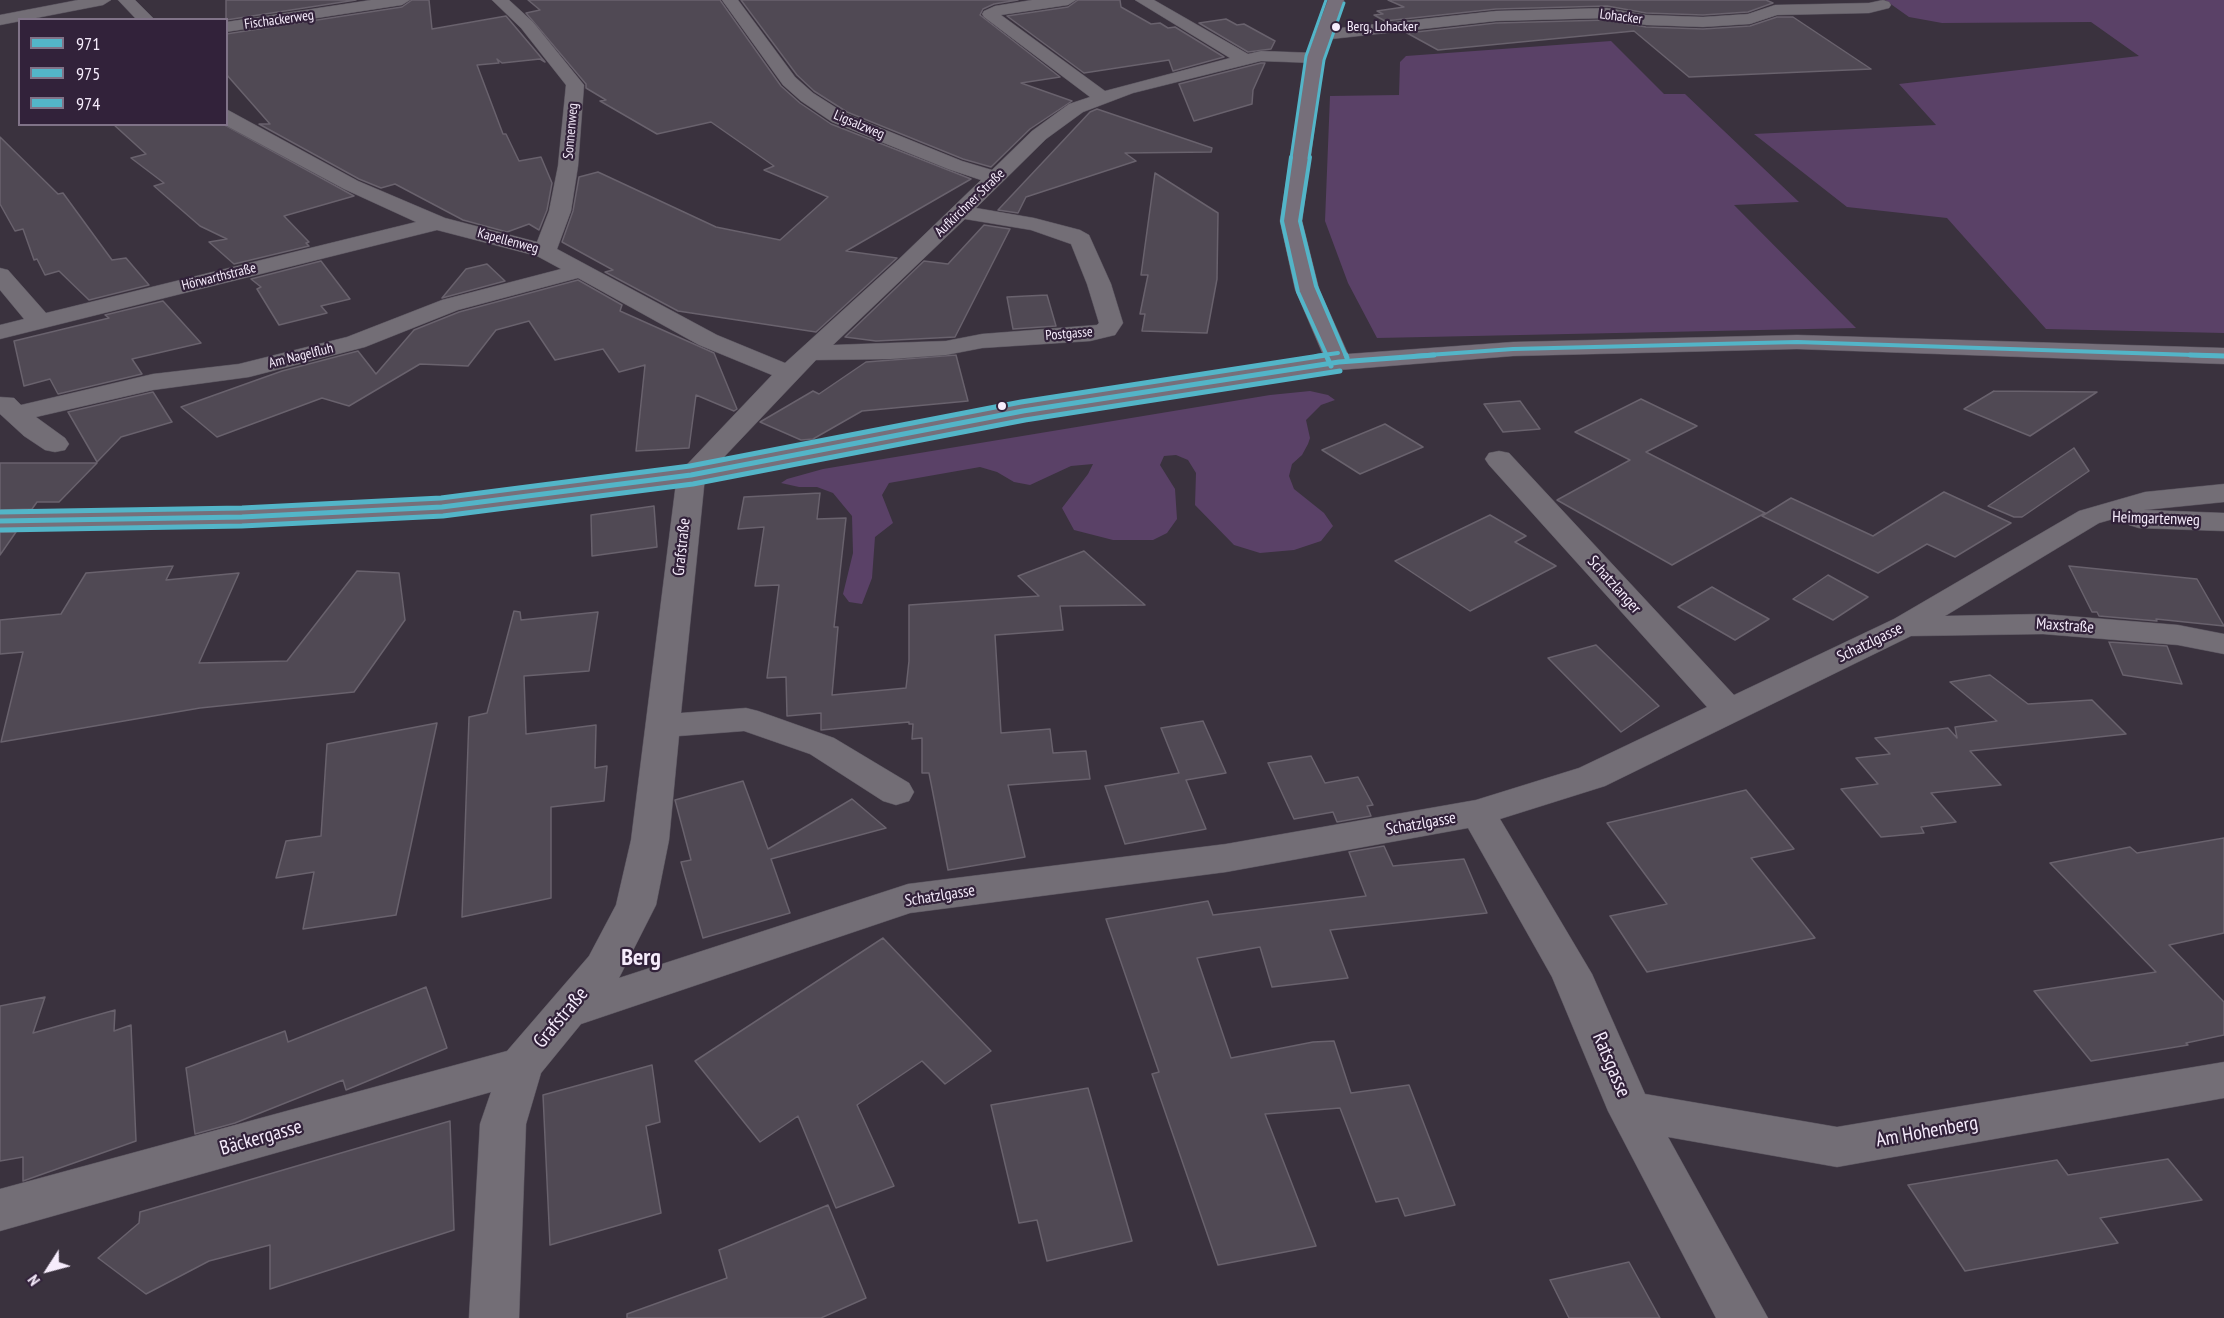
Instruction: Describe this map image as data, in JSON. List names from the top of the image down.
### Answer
{
  "streets": {
    "street": [
      "Lohacker",
      "Fischackerweg",
      "Ligsalzweg",
      "Sonnenweg",
      "Aufkirchner Straße",
      "Kapellenweg",
      "Hörwarthstraße",
      "Postgasse",
      "Am Nagelfluh",
      "Heimgartenweg",
      "Grafstraße",
      "Schatzlanger",
      "Maxstraße",
      "Schatzlgasse",
      "Ratsgasse",
      "Am Hohenberg",
      "Bäckergasse"
    ]
  },
  "crossings": [
    ["Ligsalzweg", "Aufkirchner Straße"],
    ["Sonnenweg", "Kapellenweg"],
    ["Aufkirchner Straße", "Kapellenweg"],
    ["Aufkirchner Straße", "Postgasse"],
    ["Aufkirchner Straße", "Grafstraße"],
    ["Kapellenweg", "Hörwarthstraße"],
    ["Kapellenweg", "Am Nagelfluh"],
    ["Heimgartenweg", "Schatzlgasse"],
    ["Grafstraße", "Schatzlgasse"],
    ["Grafstraße", "Bäckergasse"],
    ["Schatzlanger", "Schatzlgasse"],
    ["Maxstraße", "Schatzlgasse"],
    ["Schatzlgasse", "Ratsgasse"],
    ["Ratsgasse", "Am Hohenberg"]
  ],
  "districts": ["Berg"],
  "places": ["Berg, Lohacker"],
  "lines": ["transit line 975", "transit line 974", "transit line 971"],
  "legend": ["971", "975", "974"],
  "north": "bottom left"
}
